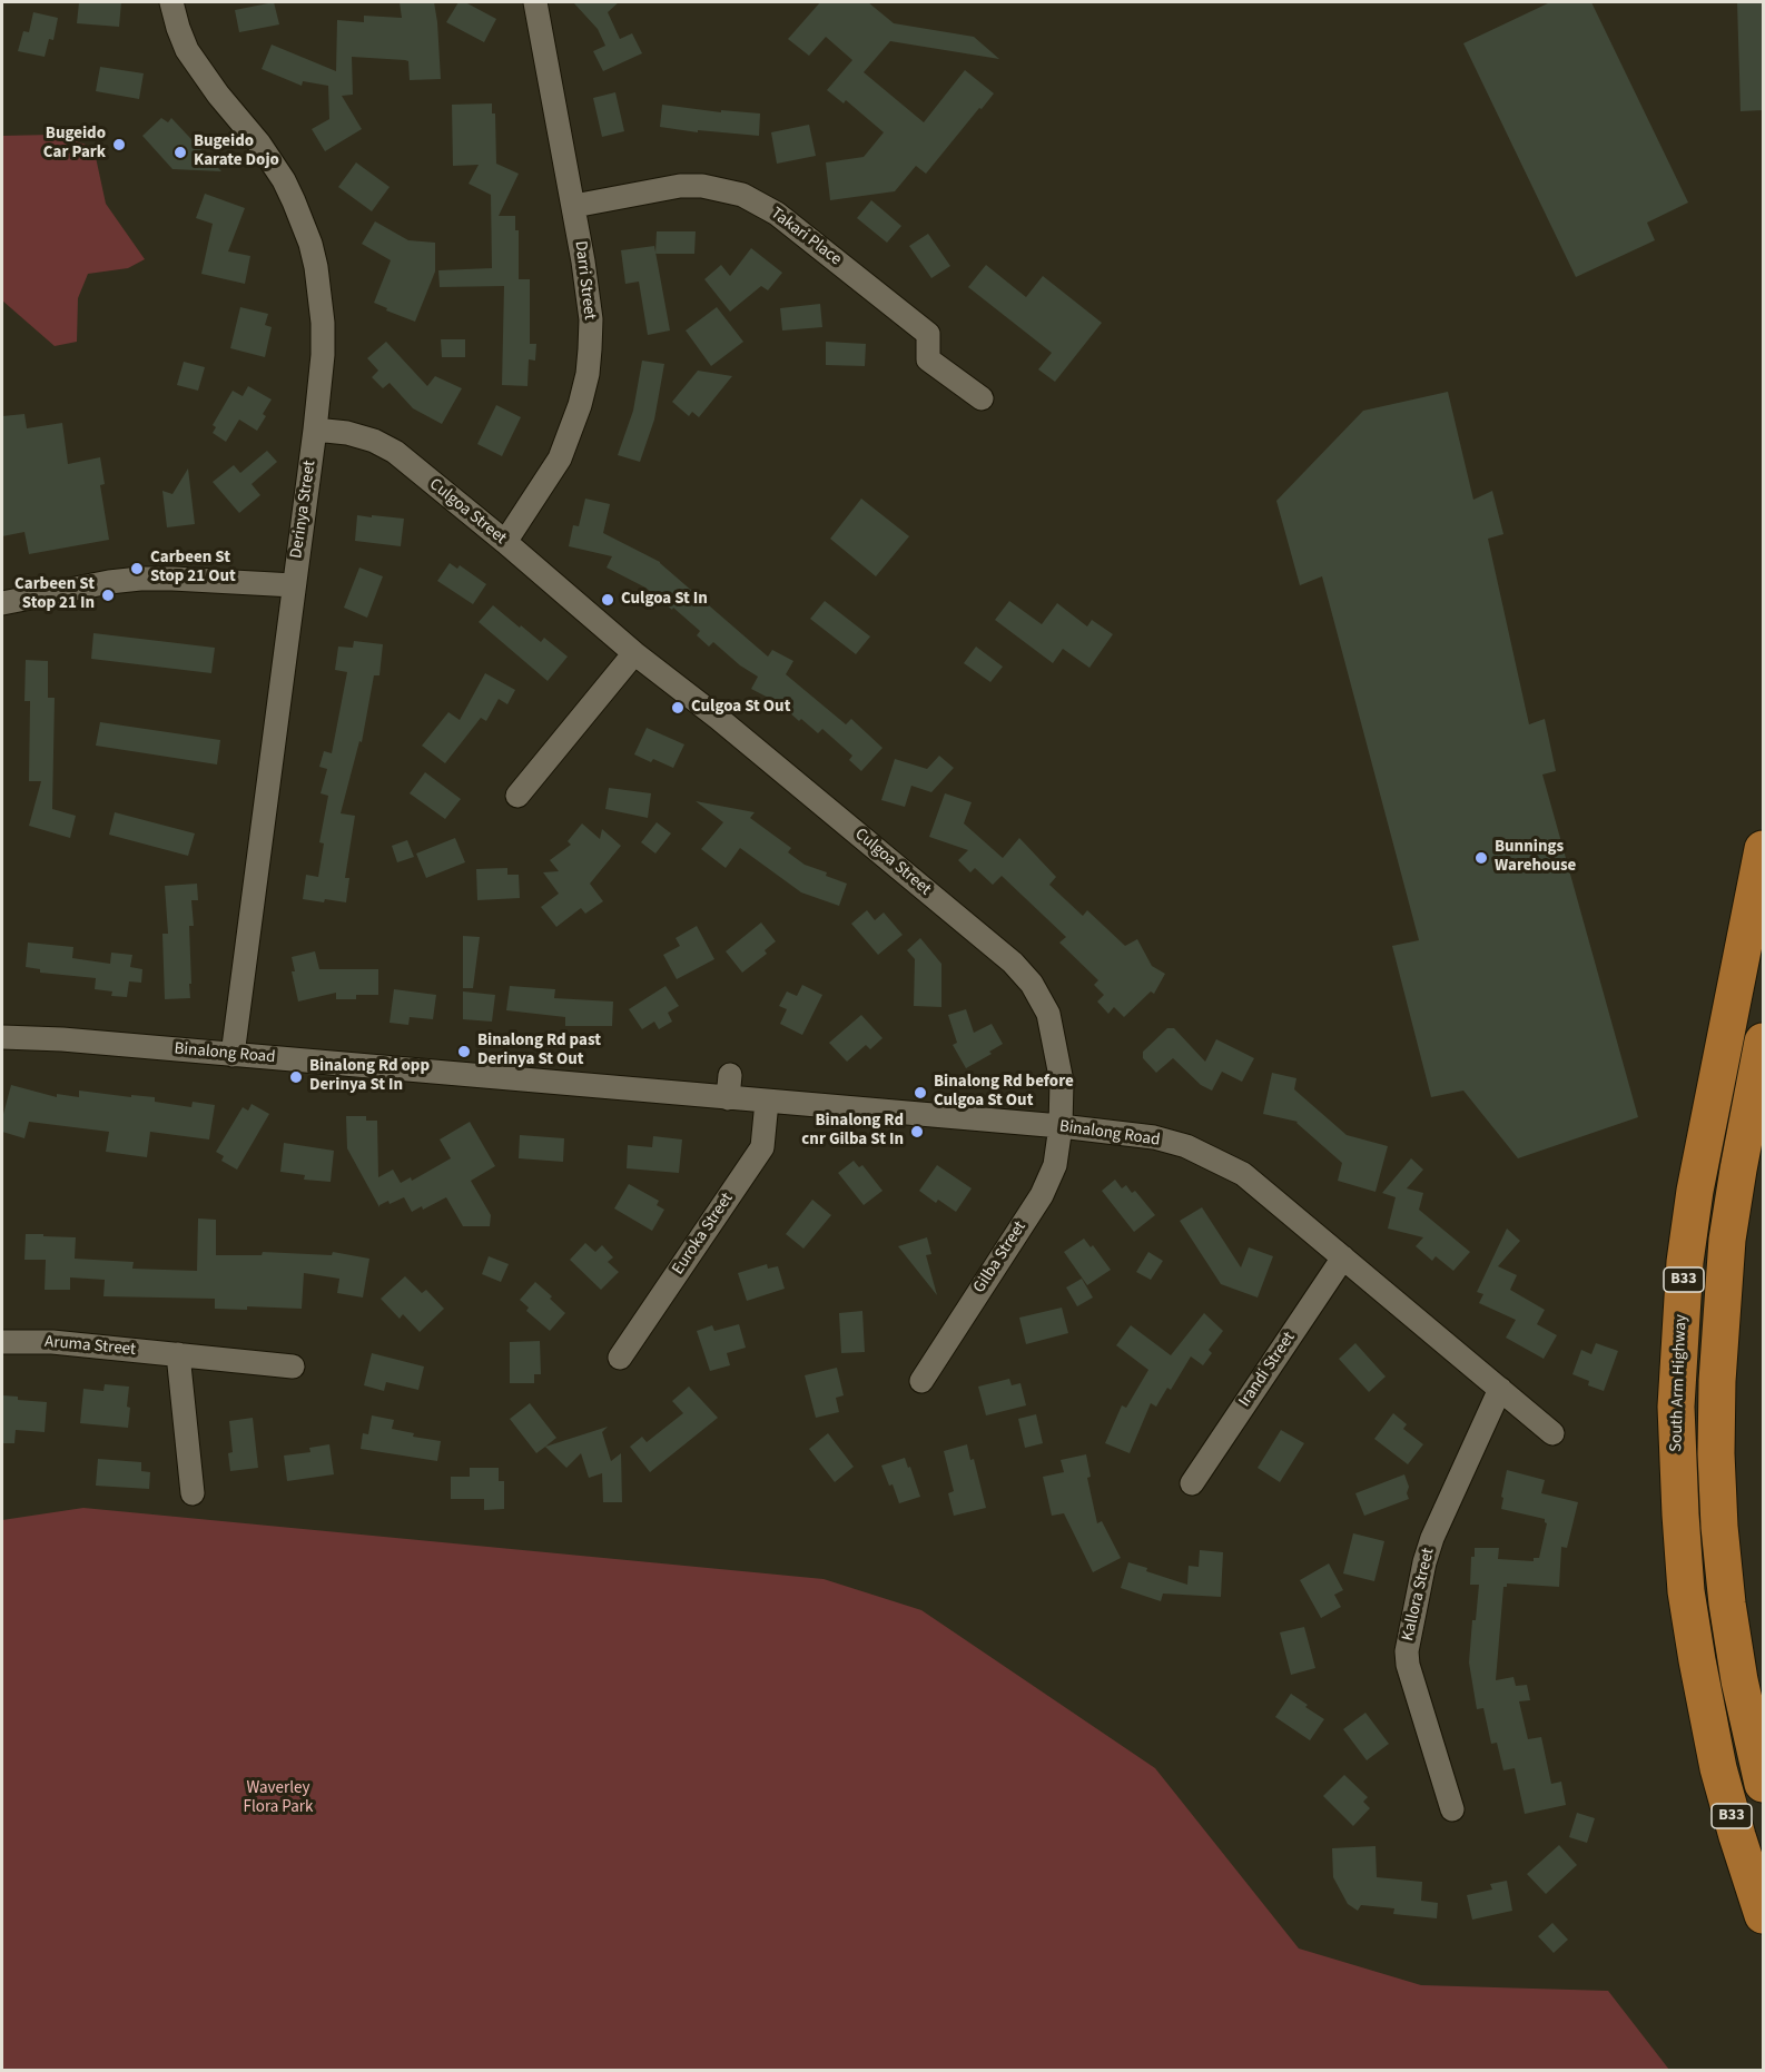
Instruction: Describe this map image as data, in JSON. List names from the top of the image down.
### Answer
{
  "streets": {
    "main road": ["B33", "South Arm Highway"],
    "street": [
      "Takari Place",
      "Darri Street",
      "Derinya Street",
      "Culgoa Street",
      "Binalong Road",
      "Euroka Street",
      "Gilba Street",
      "Aruma Street",
      "Irandi Street",
      "Kallora Street"
    ]
  },
  "crossings": [
    ["Takari Place", "Darri Street"],
    ["Darri Street", "Culgoa Street"],
    ["Derinya Street", "Culgoa Street"],
    ["Derinya Street", "Binalong Road"],
    ["Culgoa Street", "Binalong Road"],
    ["Culgoa Street", "Gilba Street"],
    ["Binalong Road", "Euroka Street"],
    ["Binalong Road", "Gilba Street"],
    ["Binalong Road", "Irandi Street"],
    ["Binalong Road", "Kallora Street"]
  ],
  "parks": ["Waverley Flora Park"],
  "places": [
    "Bugeido Car Park",
    "Bugeido Karate Dojo",
    "Carbeen St Stop 21 Out",
    "Carbeen St Stop 21 In",
    "Culgoa St In",
    "Culgoa St Out",
    "Bunnings Warehouse",
    "Binalong Rd past Derinya St Out",
    "Binalong Rd opp Derinya St In",
    "Binalong Rd before Culgoa St Out",
    "Binalong Rd cnr Gilba St In"
  ]
}
